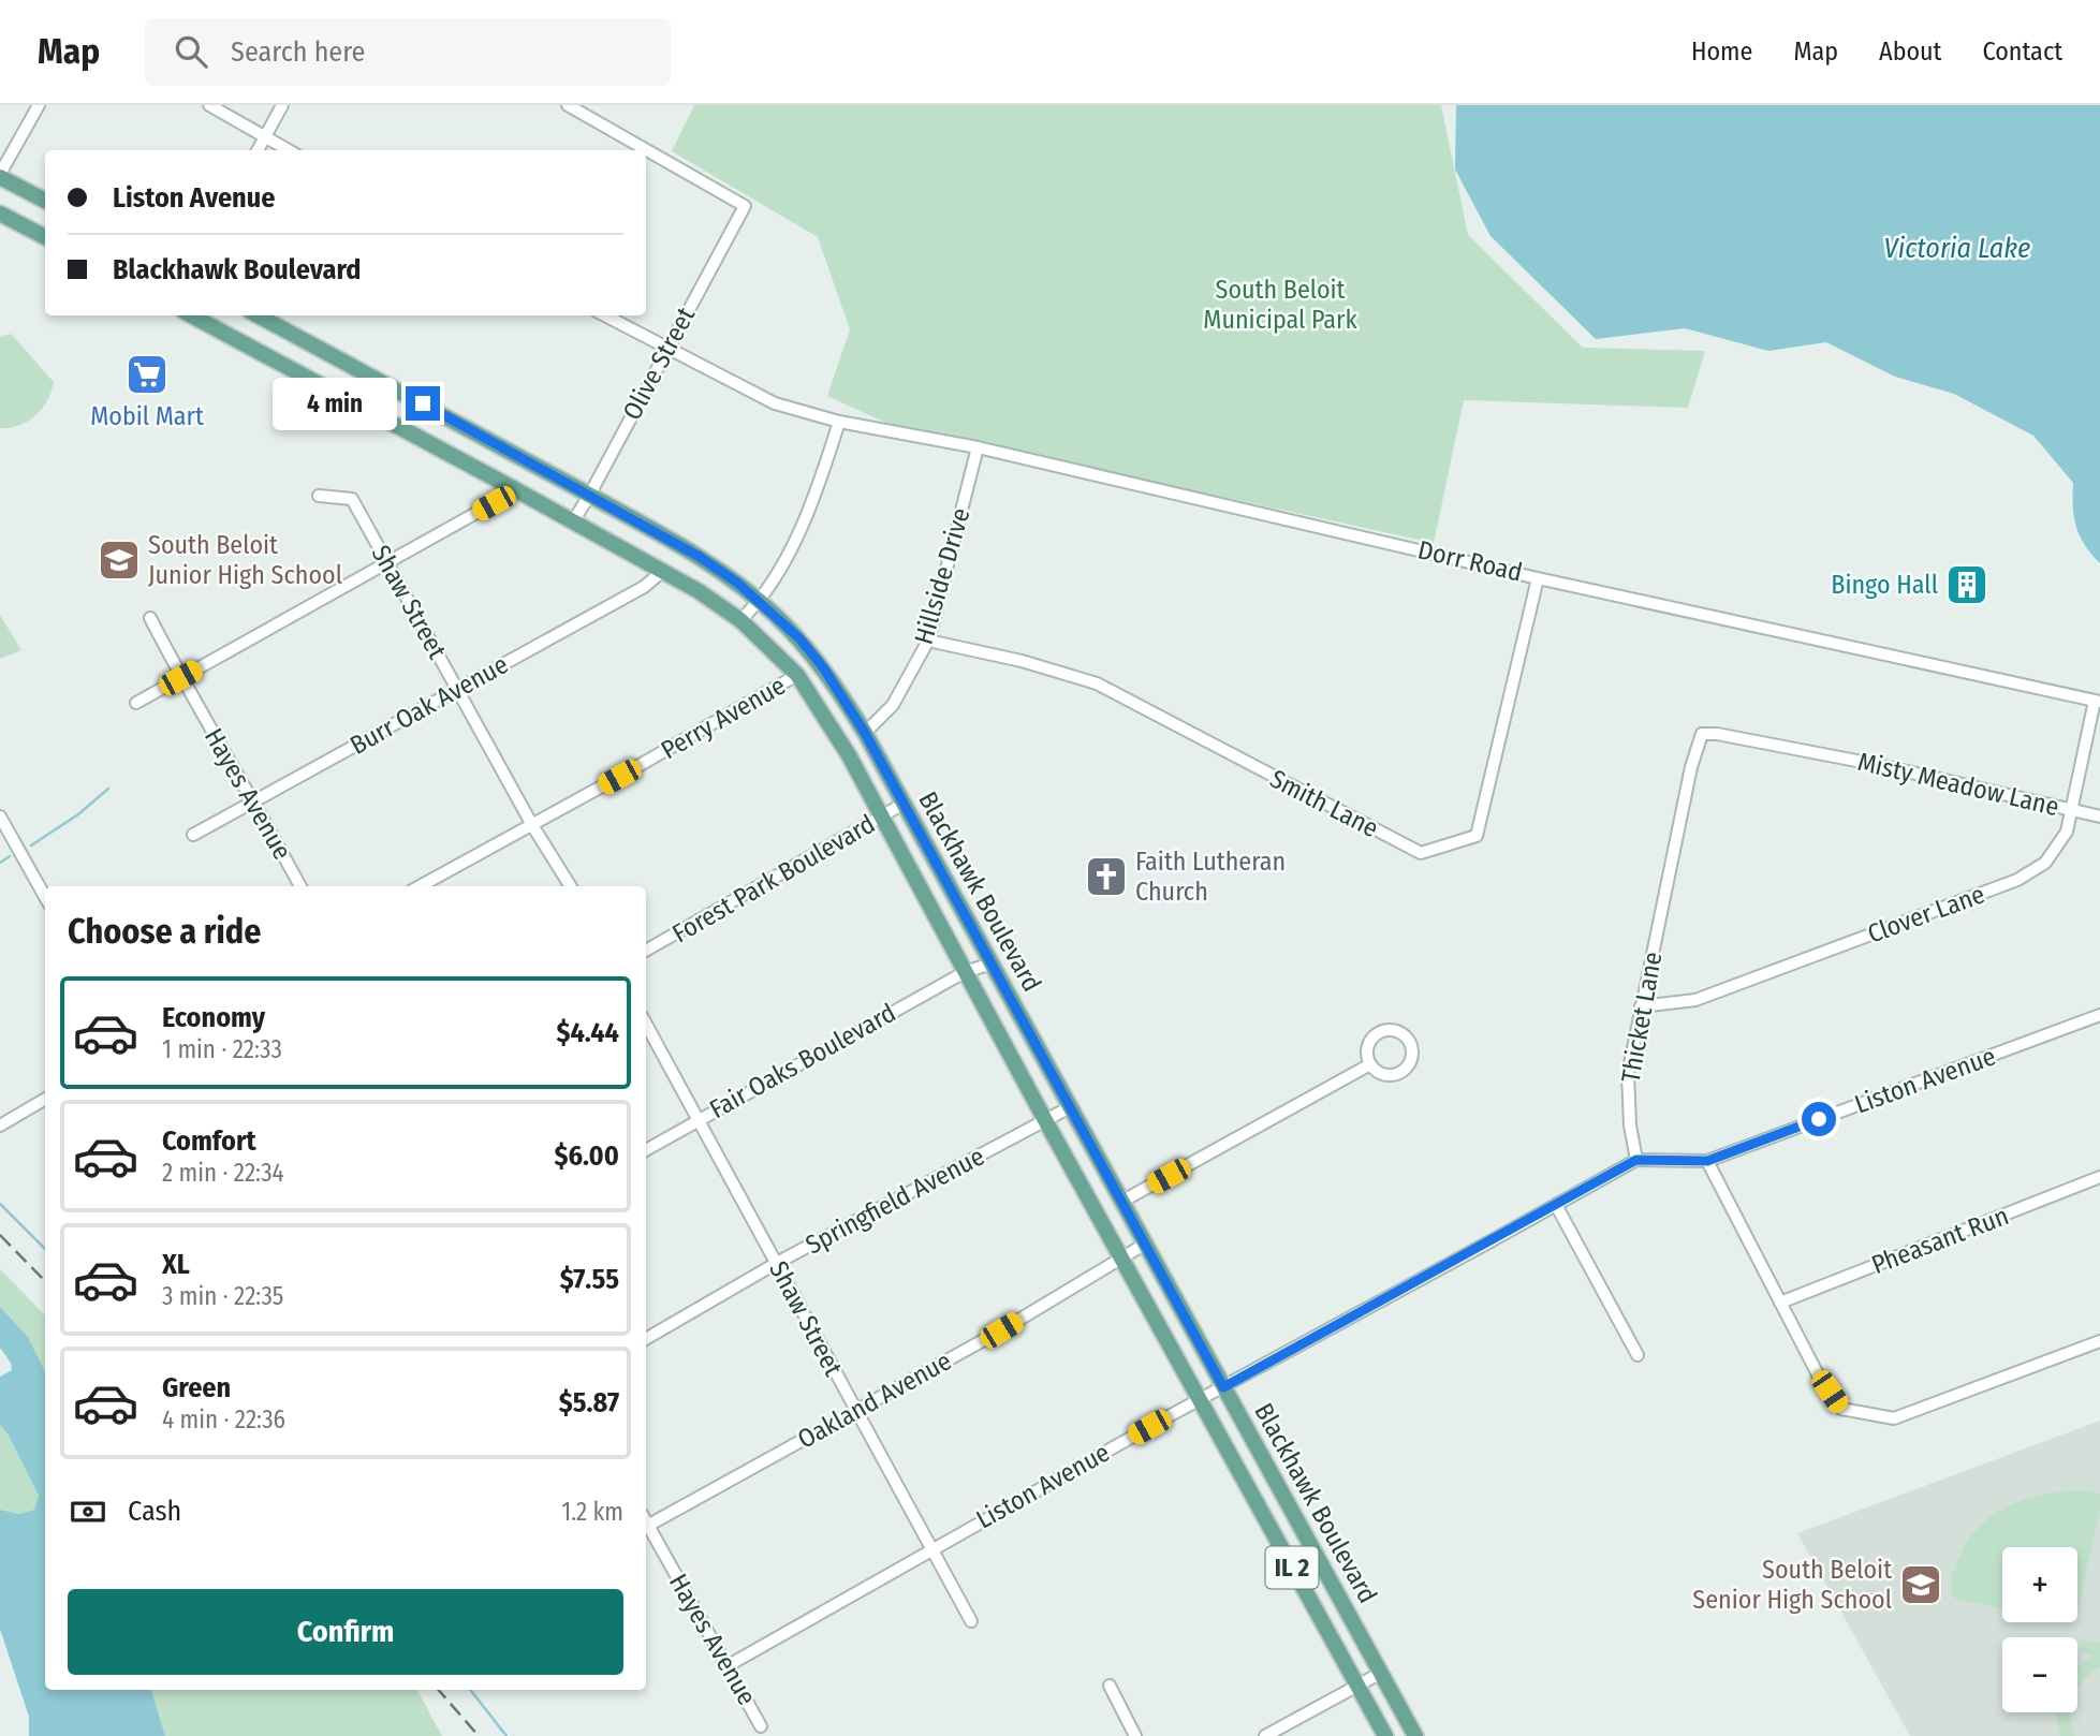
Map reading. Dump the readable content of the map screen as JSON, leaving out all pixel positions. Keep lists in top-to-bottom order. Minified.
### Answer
{"streets":{"main road":["Blackhawk Boulevard","IL 2"],"street":["Olive Street","Dorr Road","Hillside Drive","Shaw Street","Burr Oak Avenue","Perry Avenue","Misty Meadow Lane","Hayes Avenue","Smith Lane","Forest Park Boulevard","Clover Lane","Thicket Lane","Fair Oaks Boulevard","Liston Avenue","Springfield Avenue","Pheasant Run","Oakland Avenue"]},"crossings":[["Olive Street","Dorr Road"],["Olive Street","Blackhawk Boulevard"],["Dorr Road","Hillside Drive"],["Dorr Road","Smith Lane"],["Dorr Road","Clover Lane"],["Hillside Drive","Smith Lane"],["Hillside Drive","Blackhawk Boulevard"],["Shaw Street","Burr Oak Avenue"],["Shaw Street","Perry Avenue"],["Shaw Street","Fair Oaks Boulevard"],["Shaw Street","Liston Avenue"],["Shaw Street","Springfield Avenue"],["Shaw Street","Oakland Avenue"],["Burr Oak Avenue","Hayes Avenue"],["Burr Oak Avenue","Blackhawk Boulevard"],["Perry Avenue","Blackhawk Boulevard"],["Misty Meadow Lane","Clover Lane"],["Misty Meadow Lane","Thicket Lane"],["Hayes Avenue","Liston Avenue"],["Hayes Avenue","Oakland Avenue"],["Forest Park Boulevard","Blackhawk Boulevard"],["Blackhawk Boulevard","Fair Oaks Boulevard"],["Blackhawk Boulevard","Liston Avenue"],["Blackhawk Boulevard","Springfield Avenue"],["Blackhawk Boulevard","Oakland Avenue"],["Clover Lane","Thicket Lane"],["Thicket Lane","Liston Avenue"]],"water":["Victoria Lake"],"parks":["South Beloit Municipal Park"],"places":{"supermarket":["Mobil Mart"],"school or university":["South Beloit Junior High School","South Beloit Senior High School"],"building":["Bingo Hall"],"church":["Faith Lutheran Church"]},"page":{"header":"Map","search":"Search here","nav":["Home","Map","About","Contact"],"banner":["Liston Avenue","Blackhawk Boulevard"],"bubble":"4 min","heading":"Choose a ride","list":[{"name":"Economy","note":"1 min · 22:33","value":"$4.44"},{"name":"Comfort","note":"2 min · 22:34","value":"$6.00"},{"name":"XL","note":"3 min · 22:35","value":"$7.55"},{"name":"Green","note":"4 min · 22:36","value":"$5.87"}],"pay":["Cash","1.2 km"],"map_buttons":["+","−"],"buttons":"Confirm"}}
